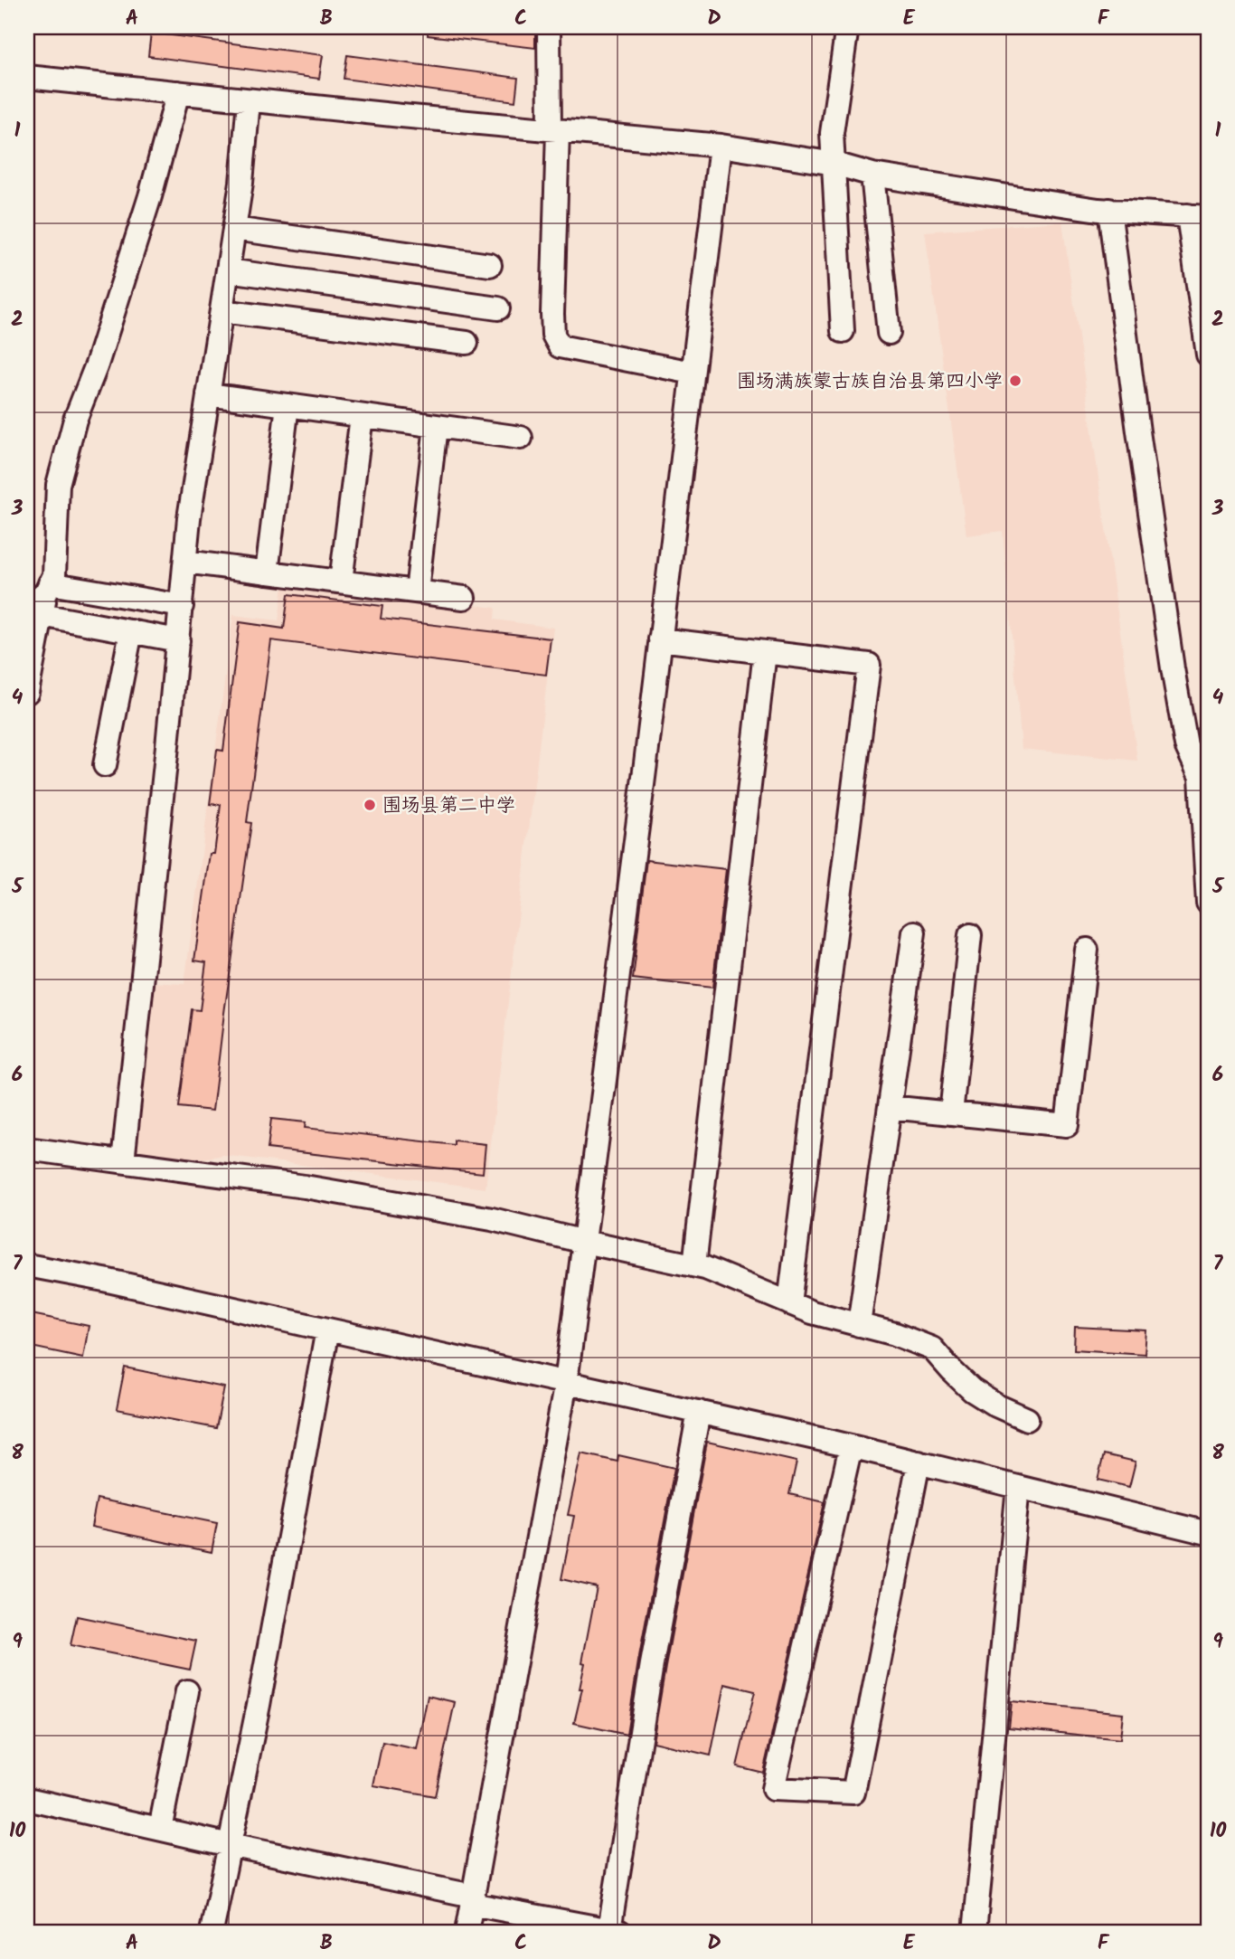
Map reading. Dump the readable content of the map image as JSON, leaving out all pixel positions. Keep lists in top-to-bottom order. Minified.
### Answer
{"places":["围场满族蒙古族自治县第四小学","围场县第二中学"],"grid":{"columns":["A","B","C","D","E","F"],"rows":["1","2","3","4","5","6","7","8","9","10"]}}
